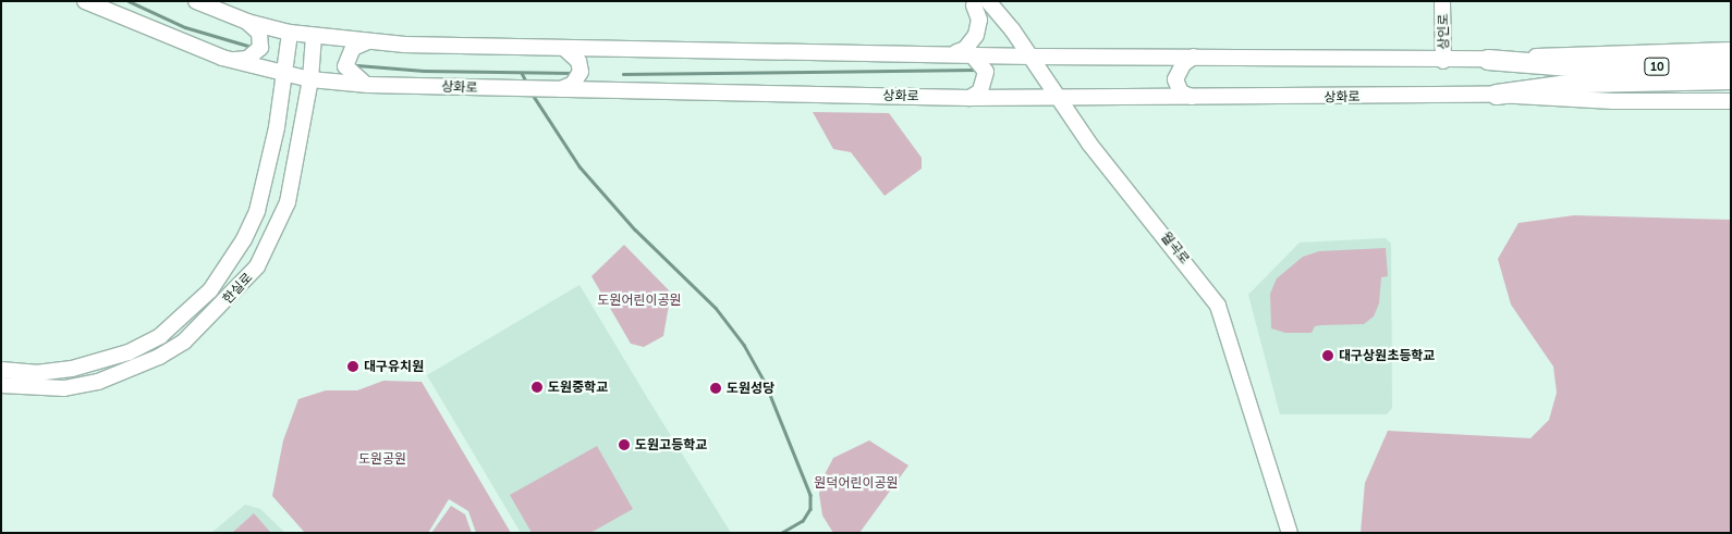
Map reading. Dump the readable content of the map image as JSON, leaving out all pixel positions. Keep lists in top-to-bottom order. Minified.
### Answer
{"streets":{"highway":["10"],"main road":["상인로","상화로","월곡로","한실로"]},"crossings":[["상인로","10"],["10","월곡로"],["10","한실로"],["상화로","월곡로"],["상화로","한실로"]],"parks":["도원어린이공원","도원공원","원덕어린이공원"],"places":["대구상원초등학교","대구유치원","도원중학교","도원성당","도원고등학교"]}
